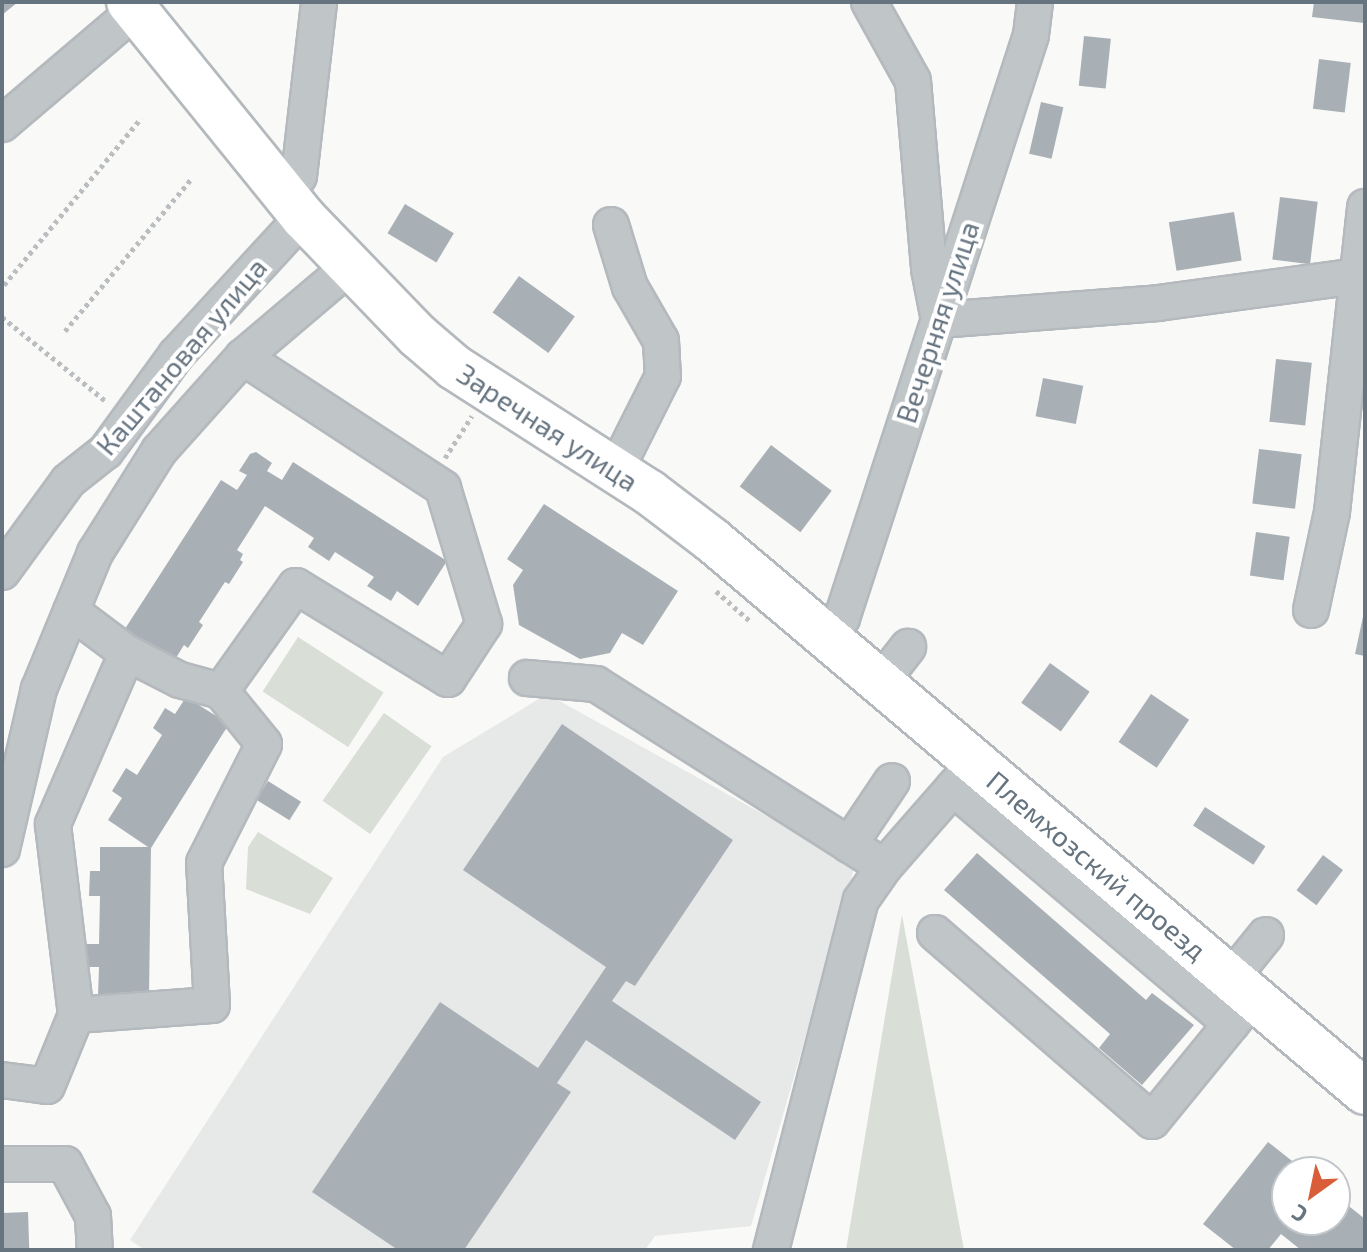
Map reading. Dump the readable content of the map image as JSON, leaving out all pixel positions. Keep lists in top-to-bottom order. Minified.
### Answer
{"streets":{"main road":["Заречная улица","Племхозский проезд"],"street":["Вечерняя улица","Каштановая улица"]},"crossings":[["Вечерняя улица","Заречная улица"],["Вечерняя улица","Племхозский проезд"],["Каштановая улица","Заречная улица"],["Заречная улица","Племхозский проезд"]],"north":"bottom left"}
